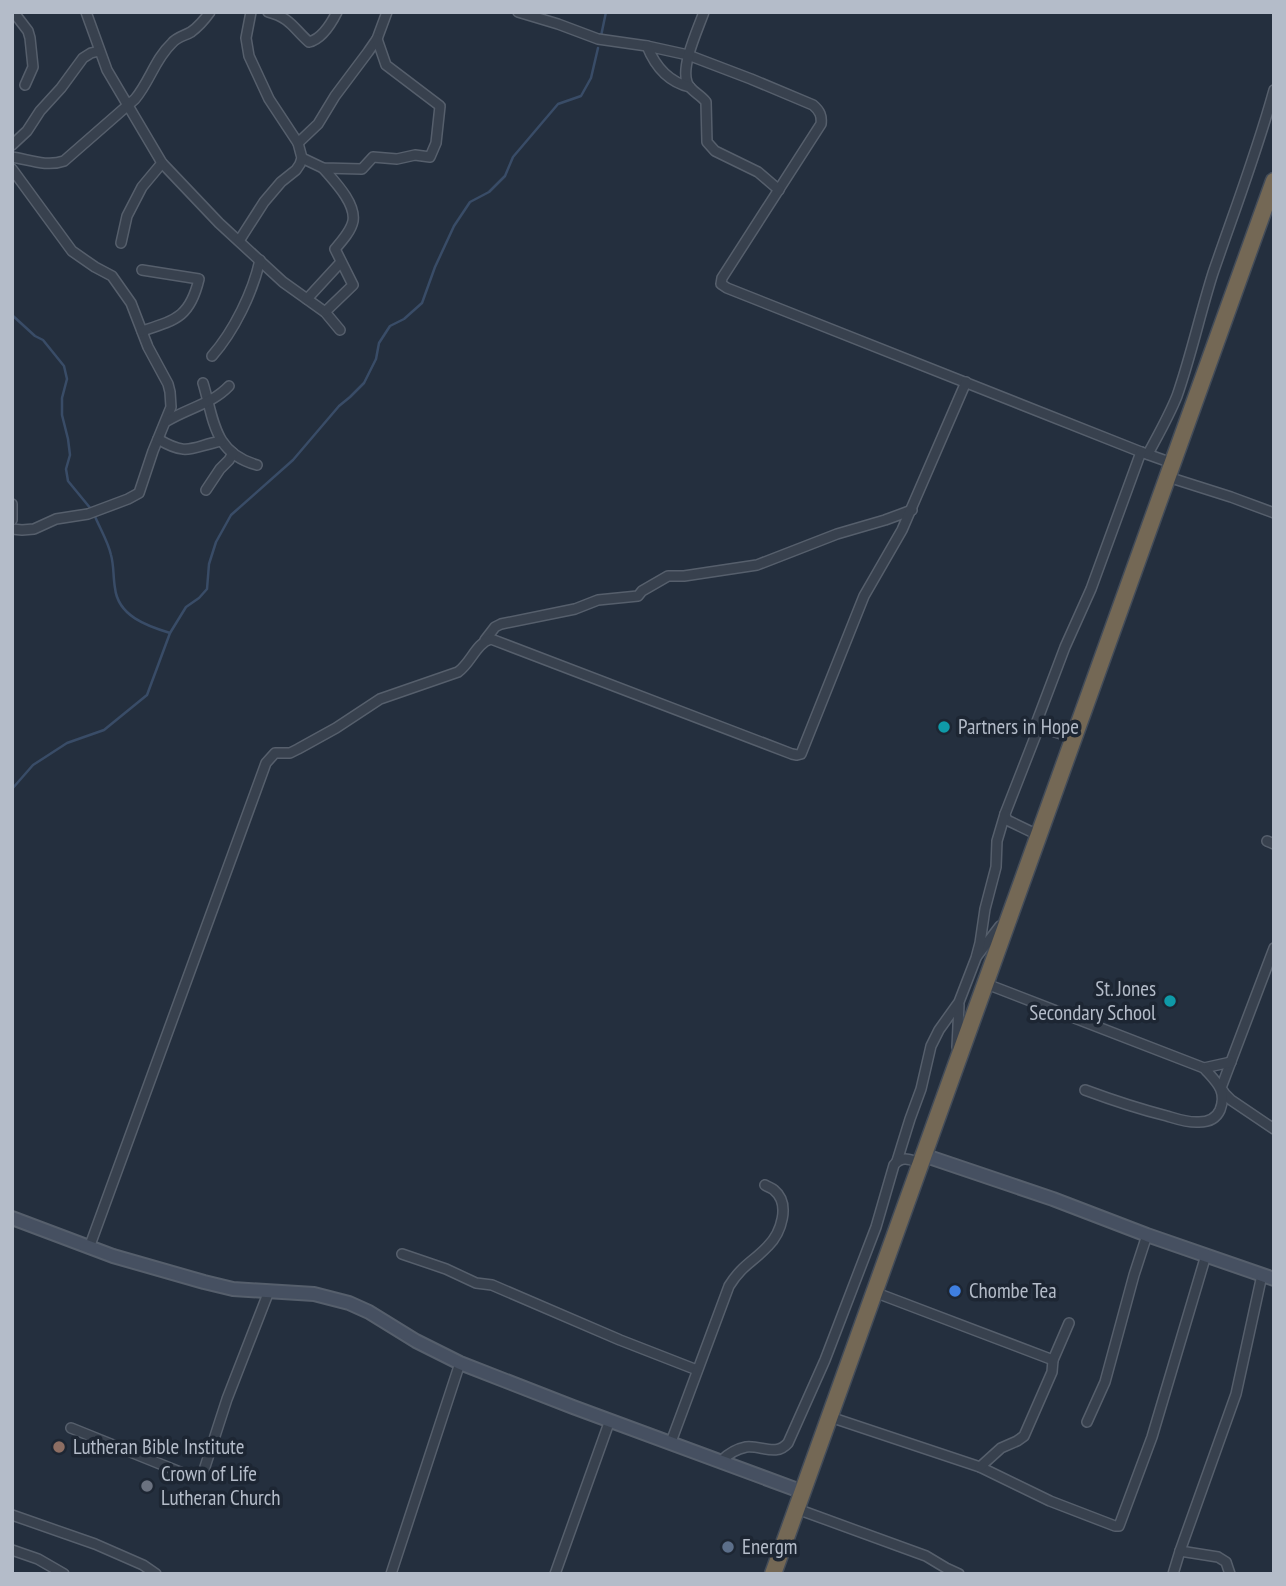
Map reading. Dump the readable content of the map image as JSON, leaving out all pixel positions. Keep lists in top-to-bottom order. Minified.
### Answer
{"places":["Partners in Hope","St. Jones Secondary School","Chombe Tea","Lutheran Bible Institute","Crown of Life Lutheran Church","Energm"]}
